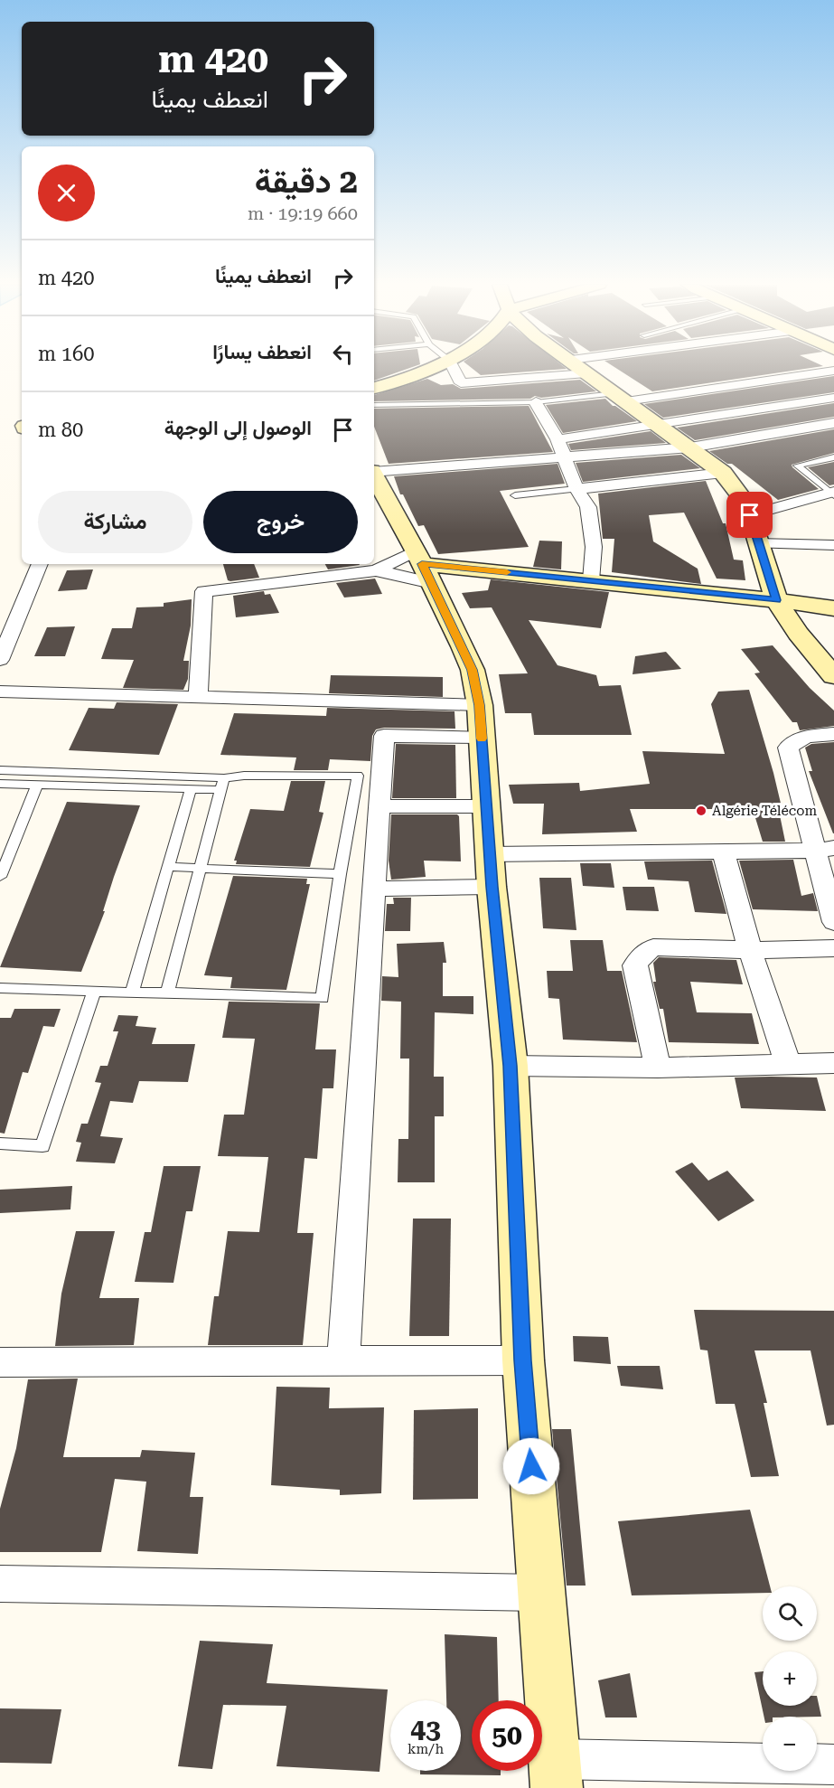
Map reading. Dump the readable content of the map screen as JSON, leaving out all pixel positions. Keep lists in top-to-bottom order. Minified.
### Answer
{"places":["Algérie Télécom"],"page":{"turn":["420 m","انعطف يمينًا"],"heading":["2 دقيقة","660 m · 19:19"],"list":[{"name":"انعطف يمينًا","value":"420 m"},{"name":"انعطف يسارًا","value":"160 m"},{"name":"الوصول إلى الوجهة","value":"80 m"}],"buttons":["خروج","مشاركة"],"map_buttons":["+","−"],"speed":"43 km/h","limit":"50"}}
